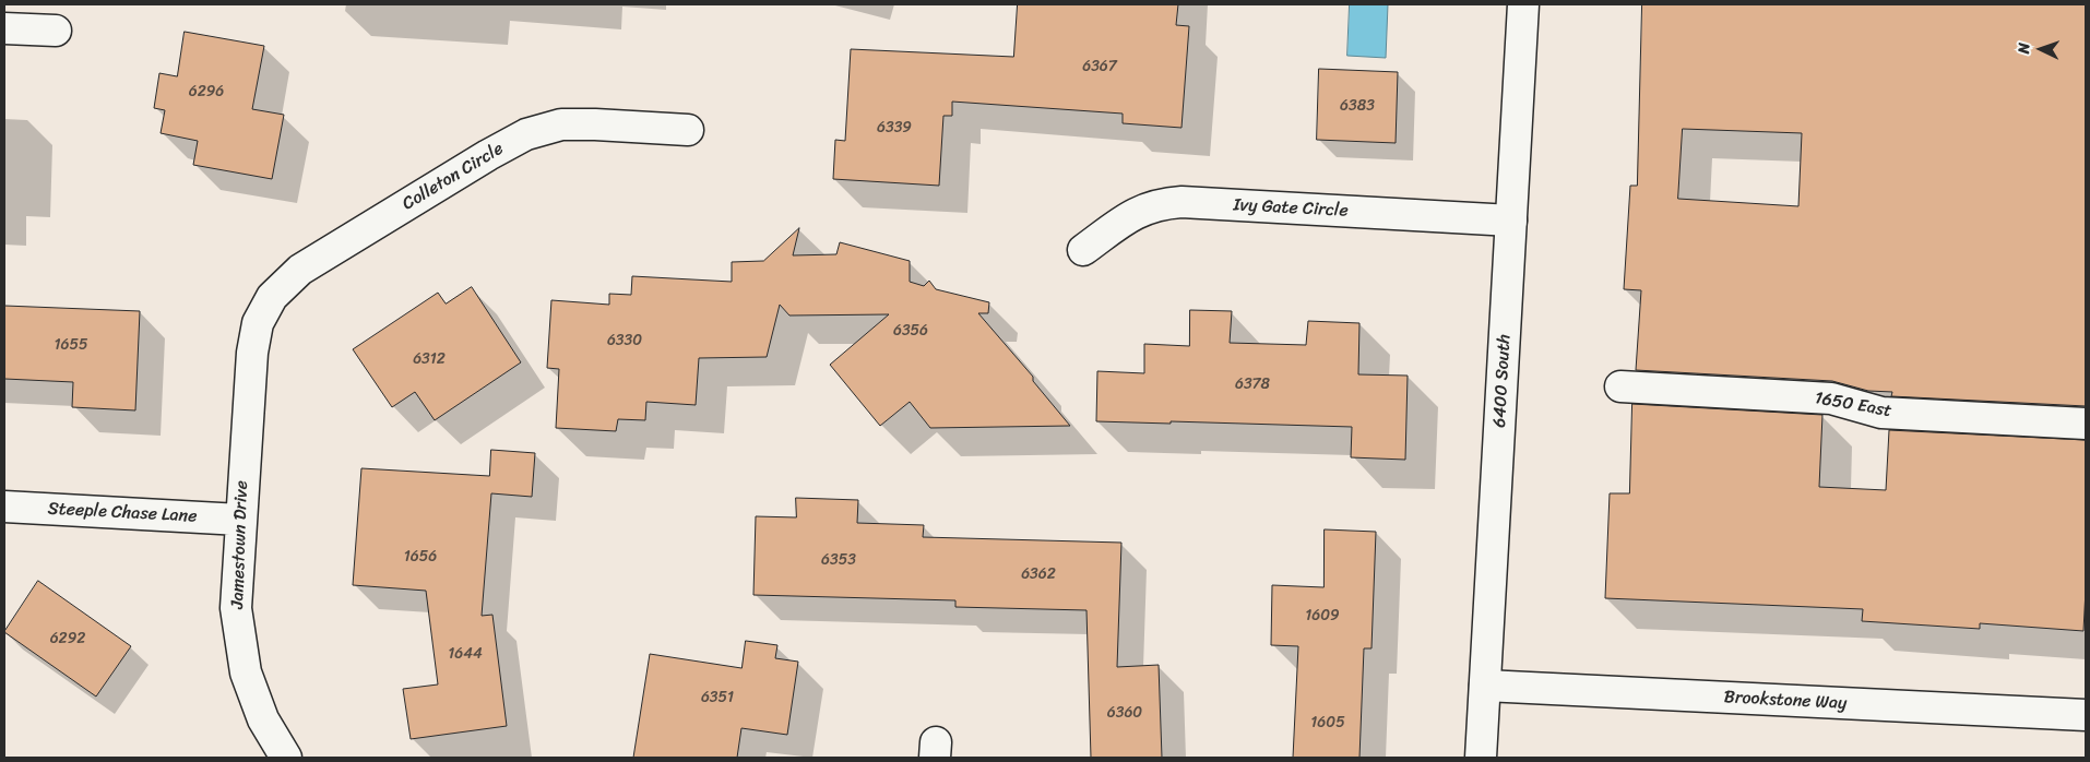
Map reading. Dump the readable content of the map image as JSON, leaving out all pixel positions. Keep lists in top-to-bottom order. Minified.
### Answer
{"streets":{"street":["Colleton Circle","Ivy Gate Circle","6400 South","1650 East","Steeple Chase Lane","Jamestown Drive","Brookstone Way"]},"crossings":[["Colleton Circle","Jamestown Drive"],["Ivy Gate Circle","6400 South"],["6400 South","Brookstone Way"],["Steeple Chase Lane","Jamestown Drive"]],"house_numbers":["6367","6296","6383","6339","6356","6330","1655","6312","6378","1656","6353","6362","1609","6292","1644","6351","6360","1605"],"north":"left"}
